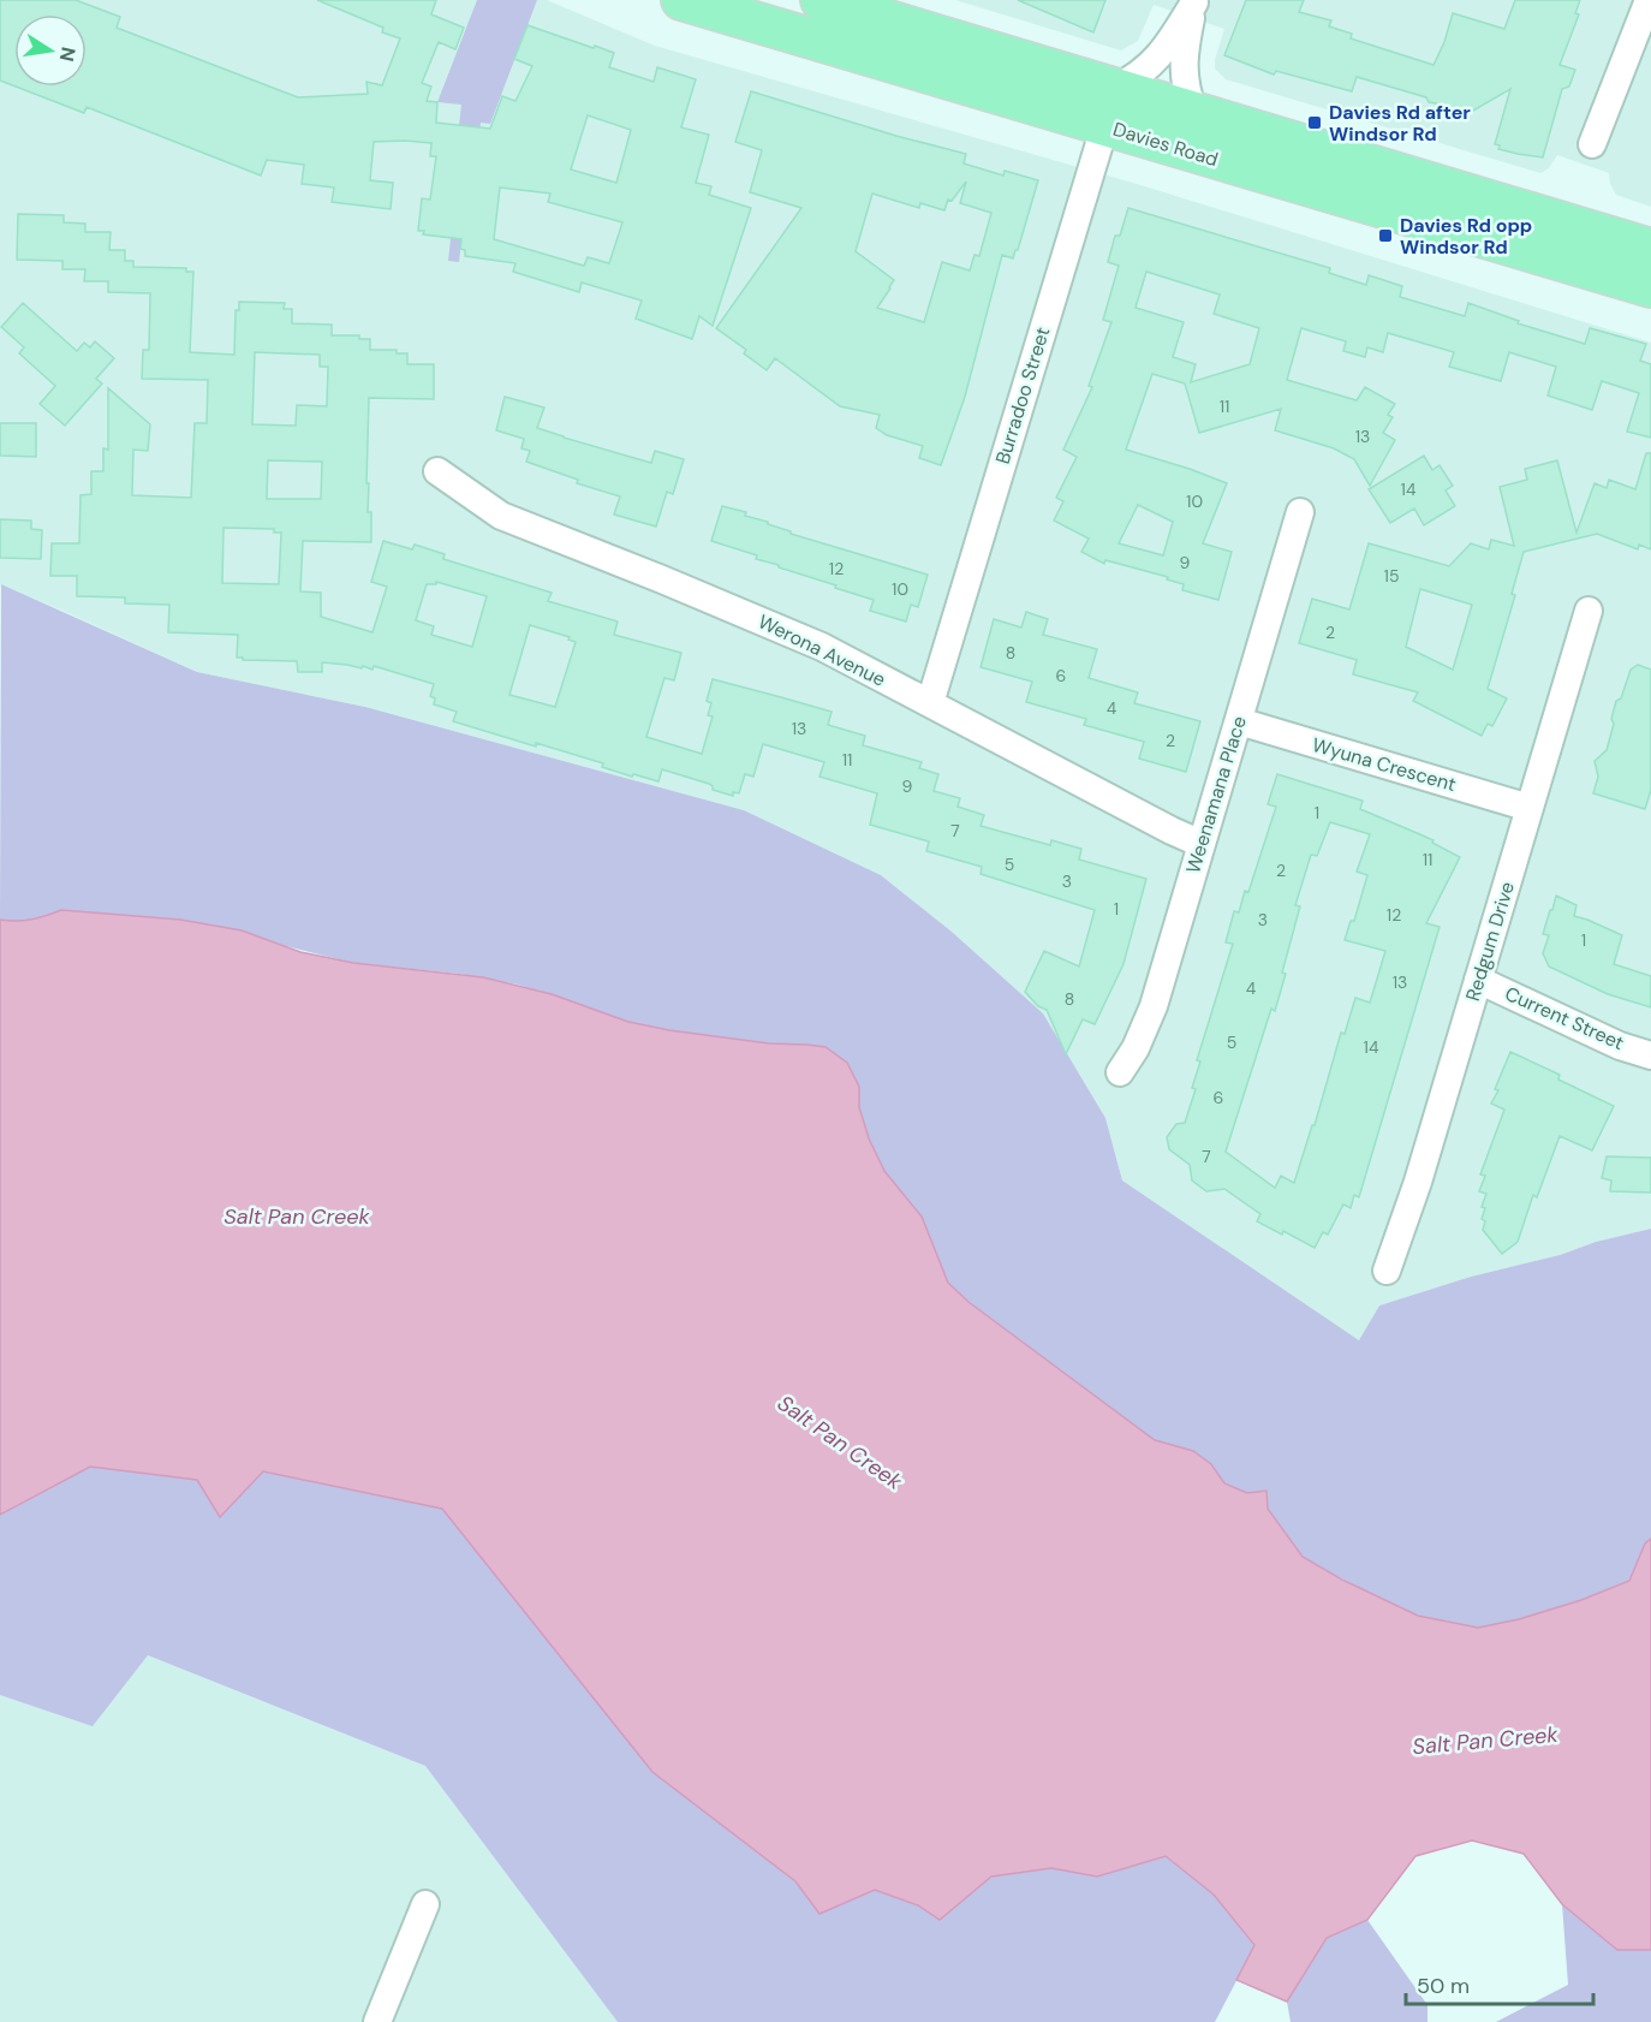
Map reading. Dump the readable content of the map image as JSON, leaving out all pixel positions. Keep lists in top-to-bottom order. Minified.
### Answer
{"streets":{"highway":["Davies Road"],"street":["Burradoo Street","Werona Avenue","Wyuna Crescent","Weenamana Place","Redgum Drive","Current Street"]},"crossings":[["Davies Road","Burradoo Street"],["Burradoo Street","Werona Avenue"],["Werona Avenue","Weenamana Place"],["Wyuna Crescent","Weenamana Place"],["Wyuna Crescent","Redgum Drive"],["Redgum Drive","Current Street"]],"water":["Salt Pan Creek"],"places":{"transit":["Davies Rd after Windsor Rd","Davies Rd opp Windsor Rd"]},"house_numbers":["11","13","14","10","9","12","15","10","2","8","6","4","13","2","11","9","1","7","11","5","2","3","1","12","3","1","13","4","8","5","14","6","7"],"scale_bar":"50 m","north":"right"}
